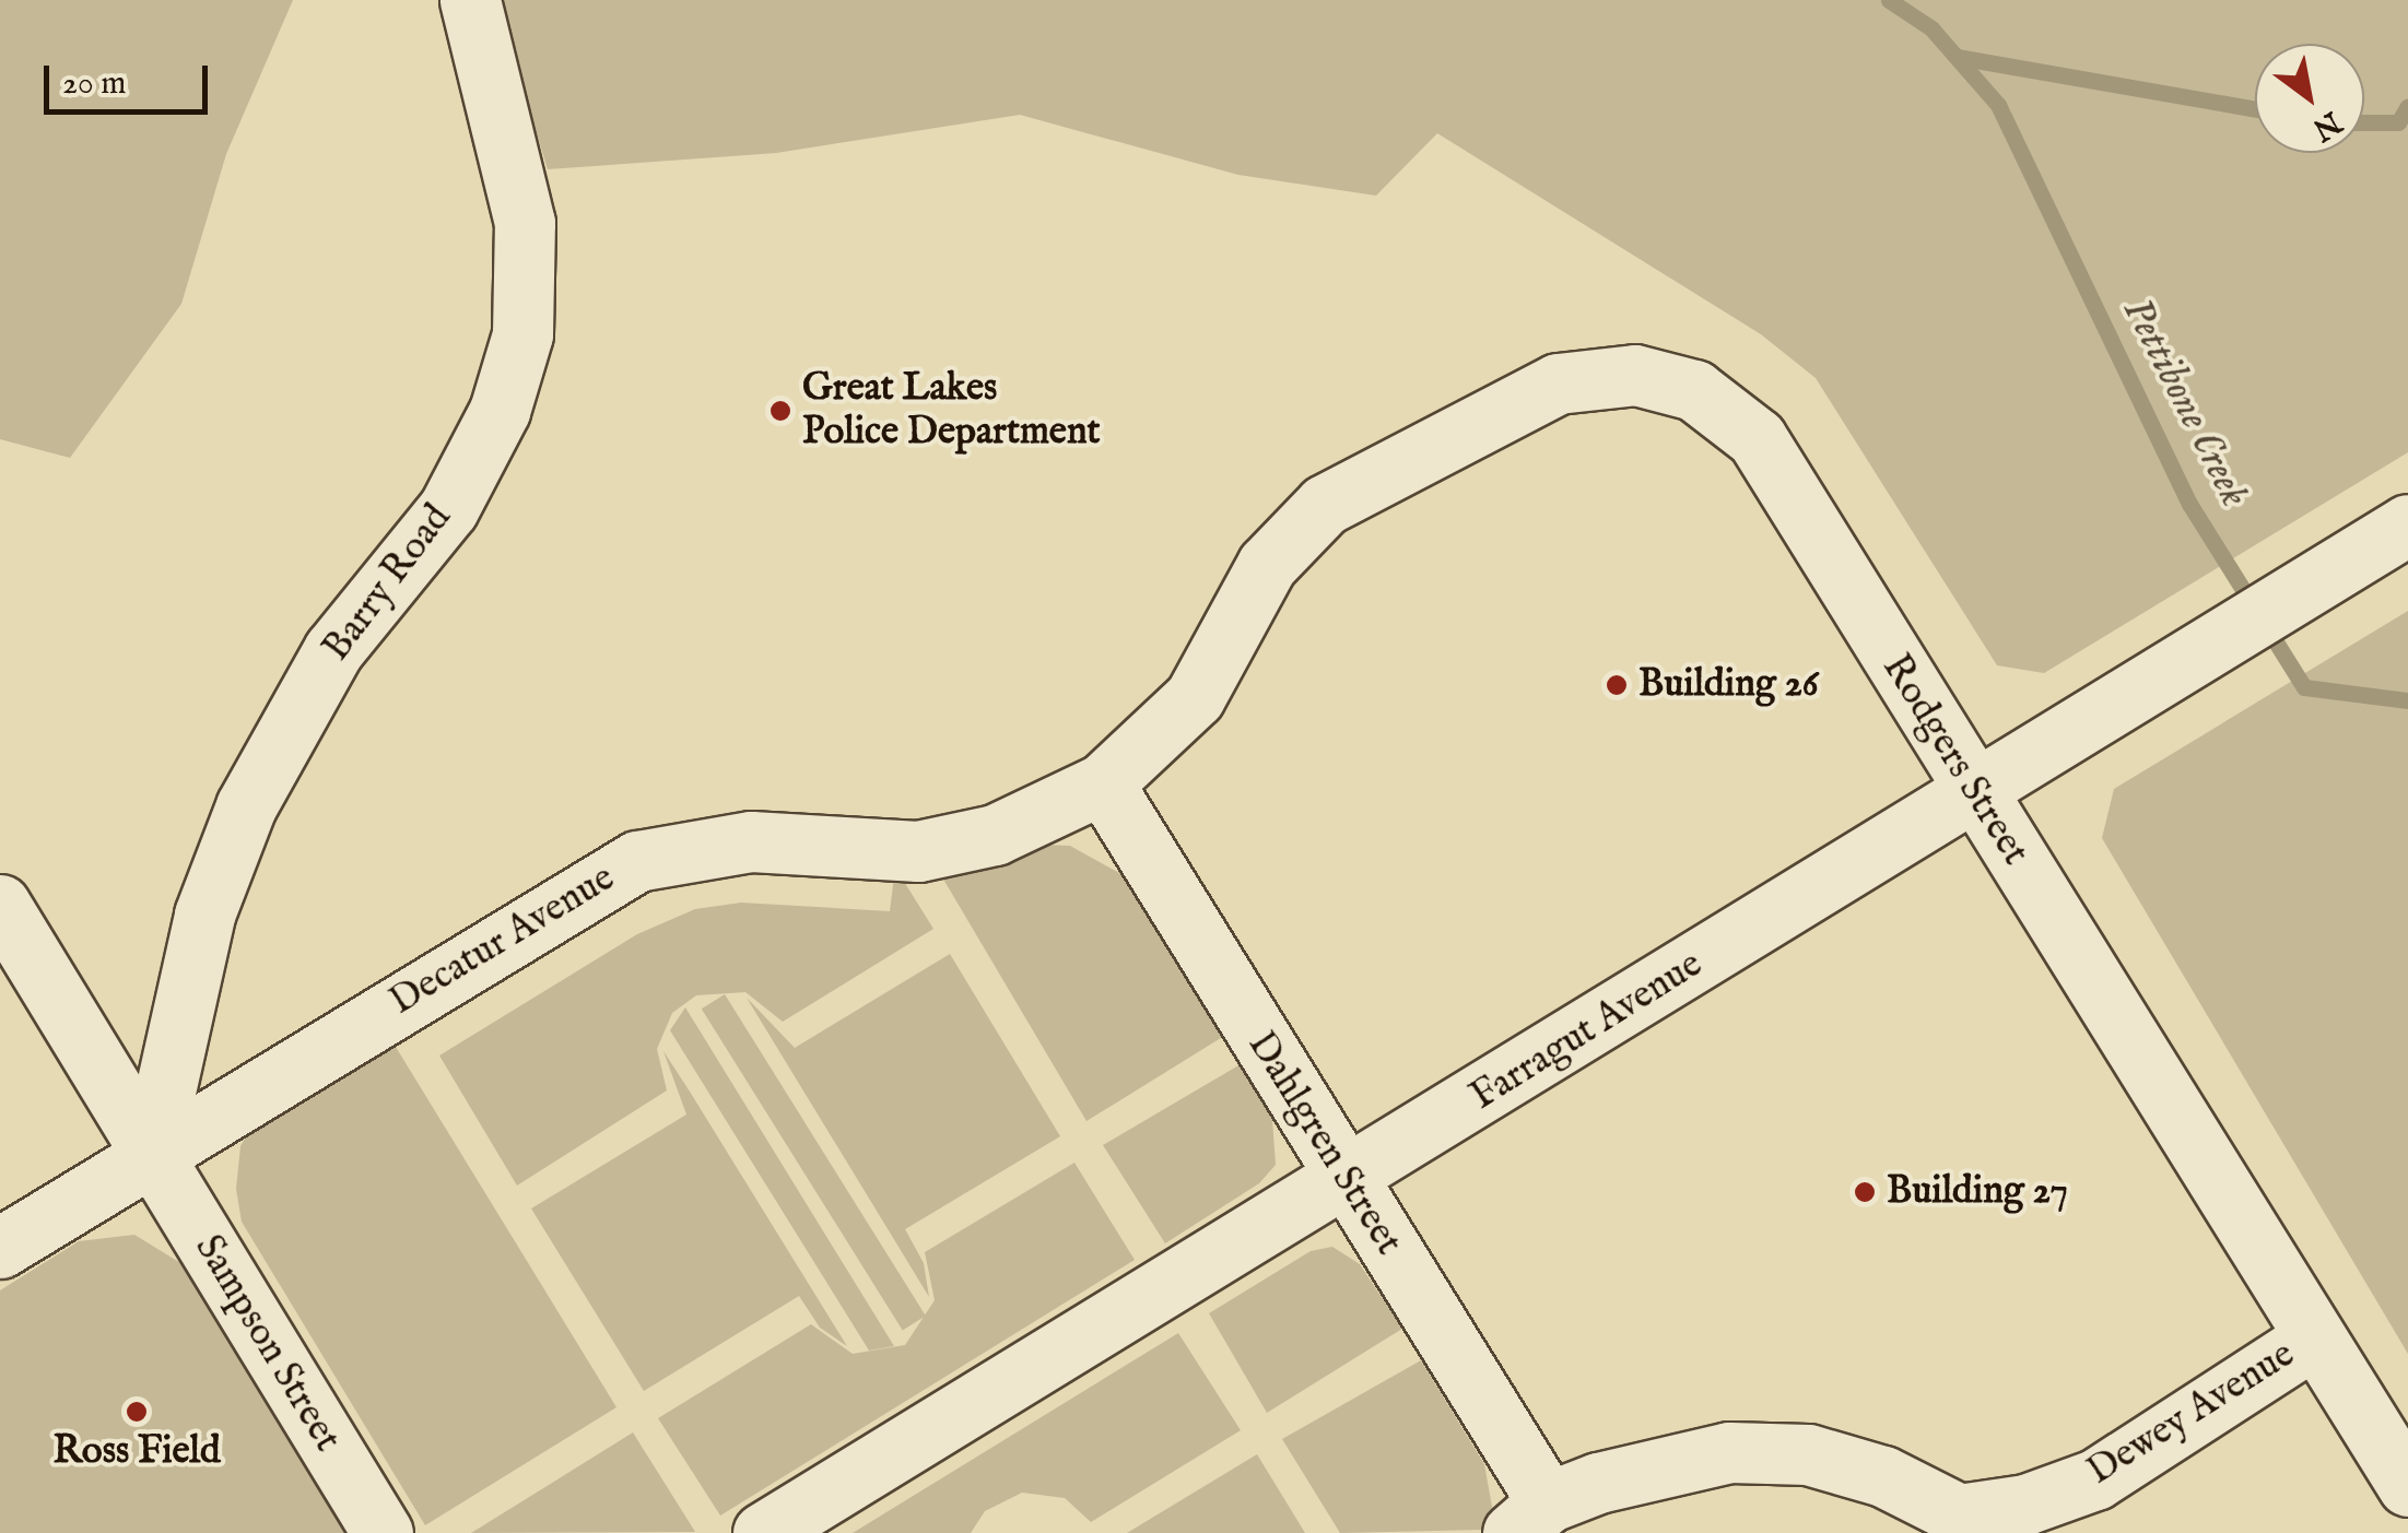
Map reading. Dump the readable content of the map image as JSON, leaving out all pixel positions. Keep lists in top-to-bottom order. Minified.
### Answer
{"streets":{"street":["Barry Road","Rodgers Street","Decatur Avenue","Farragut Avenue","Dahlgren Street","Sampson Street","Dewey Avenue"]},"crossings":[["Barry Road","Decatur Avenue"],["Barry Road","Sampson Street"],["Rodgers Street","Decatur Avenue"],["Rodgers Street","Farragut Avenue"],["Rodgers Street","Dewey Avenue"],["Decatur Avenue","Dahlgren Street"],["Decatur Avenue","Sampson Street"],["Farragut Avenue","Dahlgren Street"],["Dahlgren Street","Dewey Avenue"]],"water":["Pettibone Creek"],"places":["Great Lakes Police Department","Building 26","Building 27","Ross Field"],"scale_bar":"20 m","north":"bottom right"}
